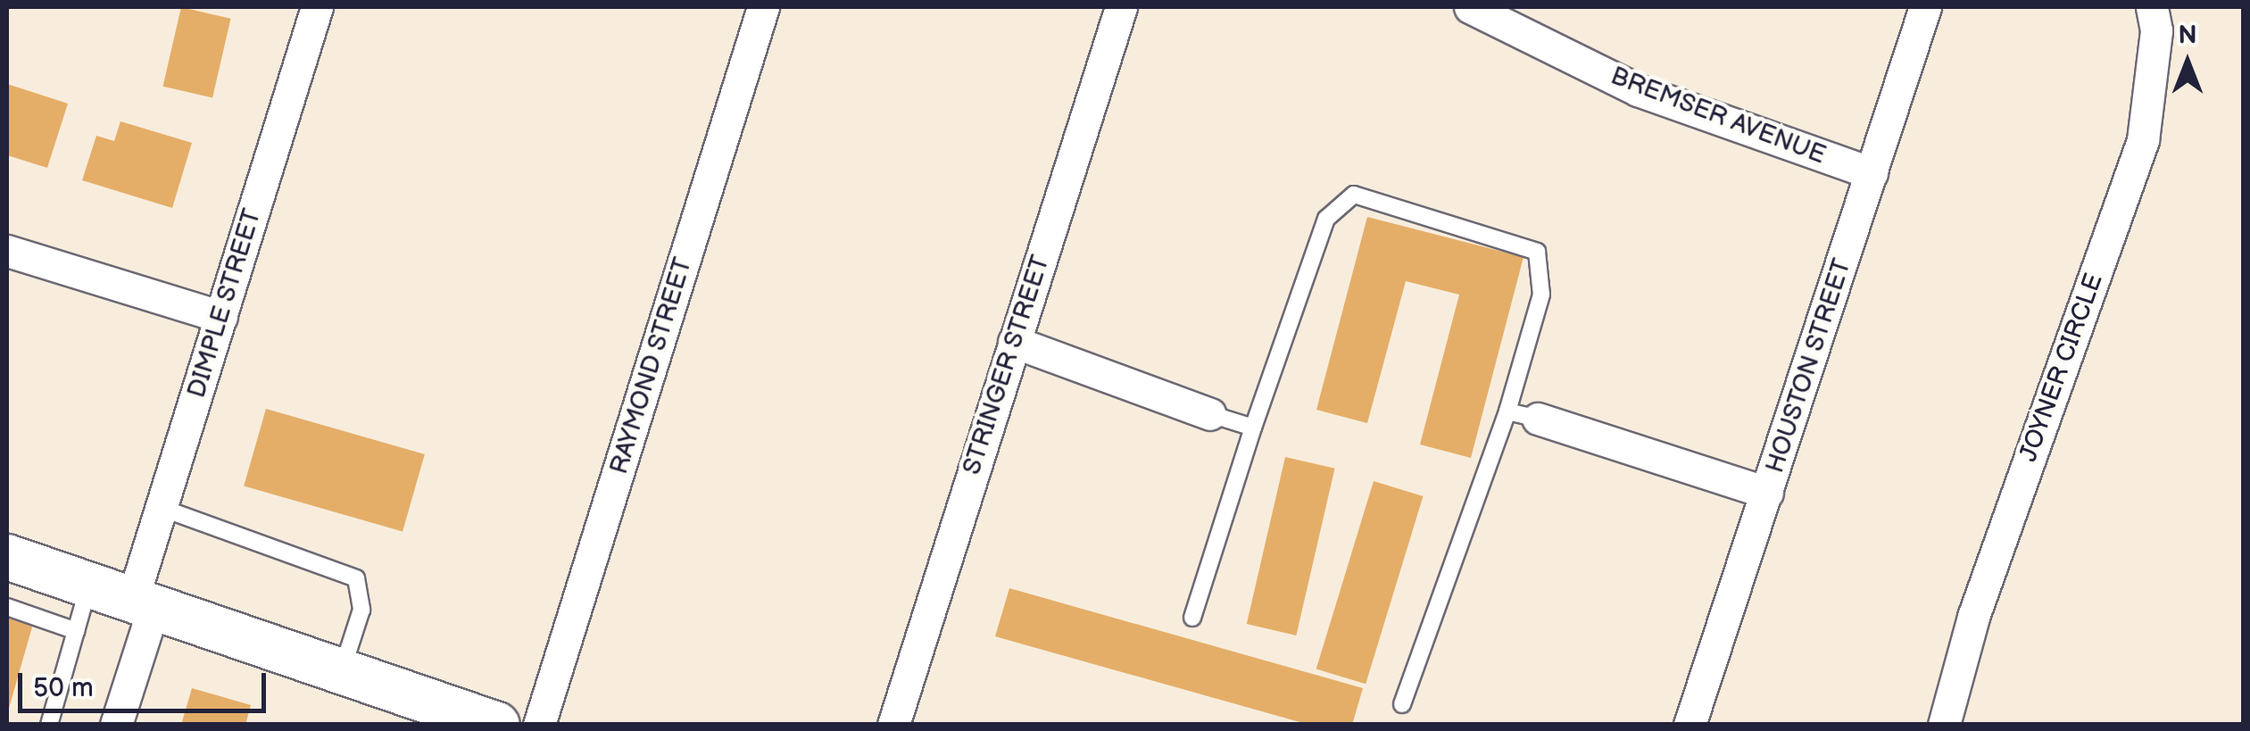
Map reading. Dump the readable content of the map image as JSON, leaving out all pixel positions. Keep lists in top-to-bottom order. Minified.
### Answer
{"streets":{"street":["BREMSER AVENUE","DIMPLE STREET","STRINGER STREET","RAYMOND STREET","HOUSTON STREET","JOYNER CIRCLE"]},"crossings":[["BREMSER AVENUE","HOUSTON STREET"]],"scale_bar":"50 m","north":"top"}
